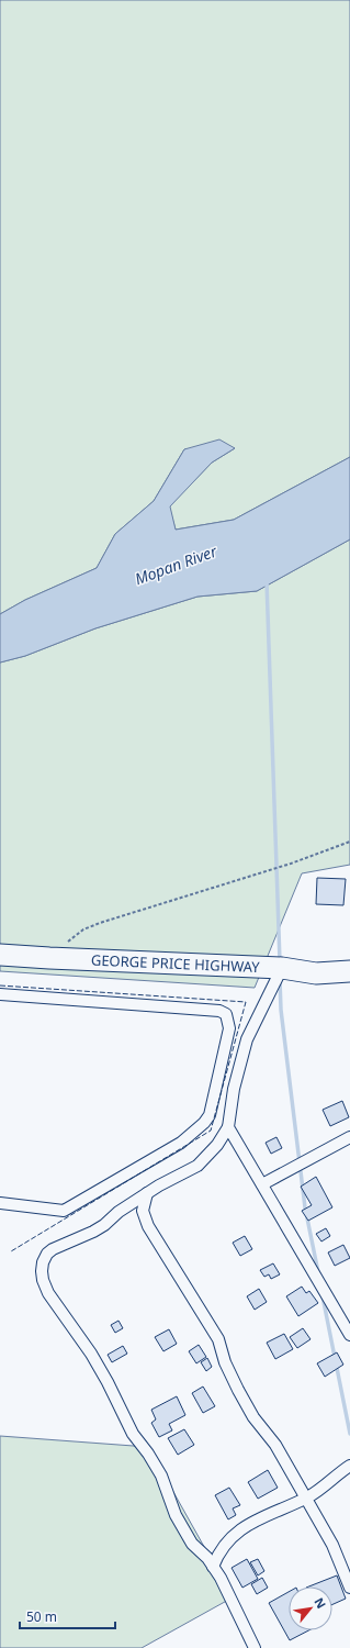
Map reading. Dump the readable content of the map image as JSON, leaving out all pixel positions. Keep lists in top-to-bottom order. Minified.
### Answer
{"streets":{"highway":["GEORGE PRICE HIGHWAY"]},"water":["Mopan River"],"scale_bar":"50 m","north":"top right"}
